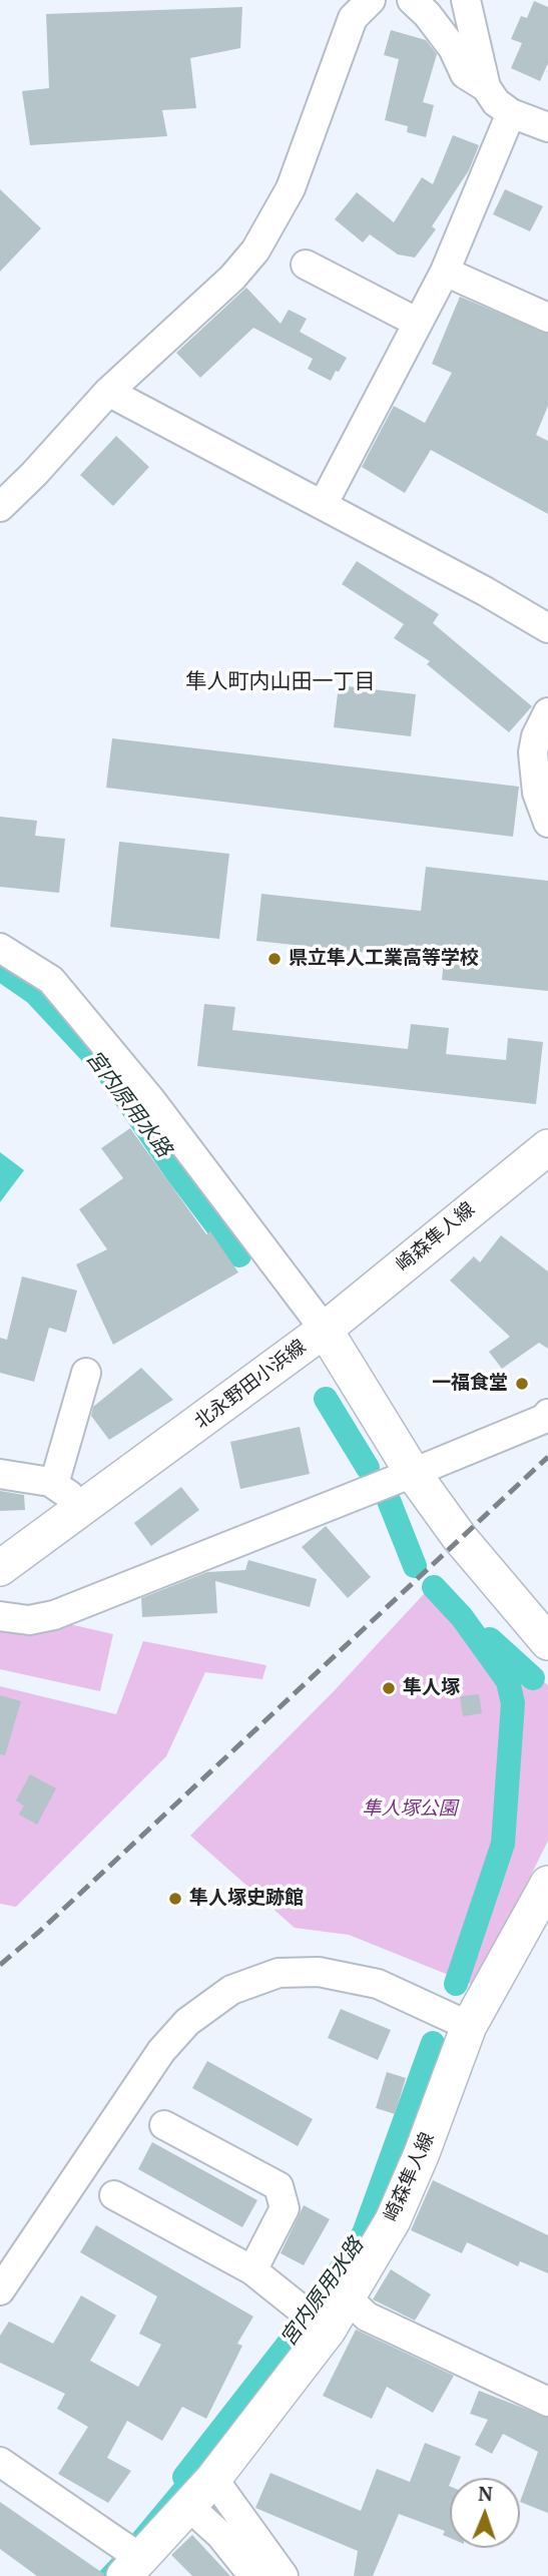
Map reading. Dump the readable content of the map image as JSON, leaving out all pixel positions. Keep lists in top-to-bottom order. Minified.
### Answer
{"streets":{"main road":["崎森隼人線","北永野田小浜線"]},"crossings":[["崎森隼人線","北永野田小浜線"]],"districts":["隼人町内山田一丁目"],"water":["宮内原用水路"],"parks":["隼人塚公園"],"places":["県立隼人工業高等学校","一福食堂","隼人塚","隼人塚史跡館"],"north":"top"}
